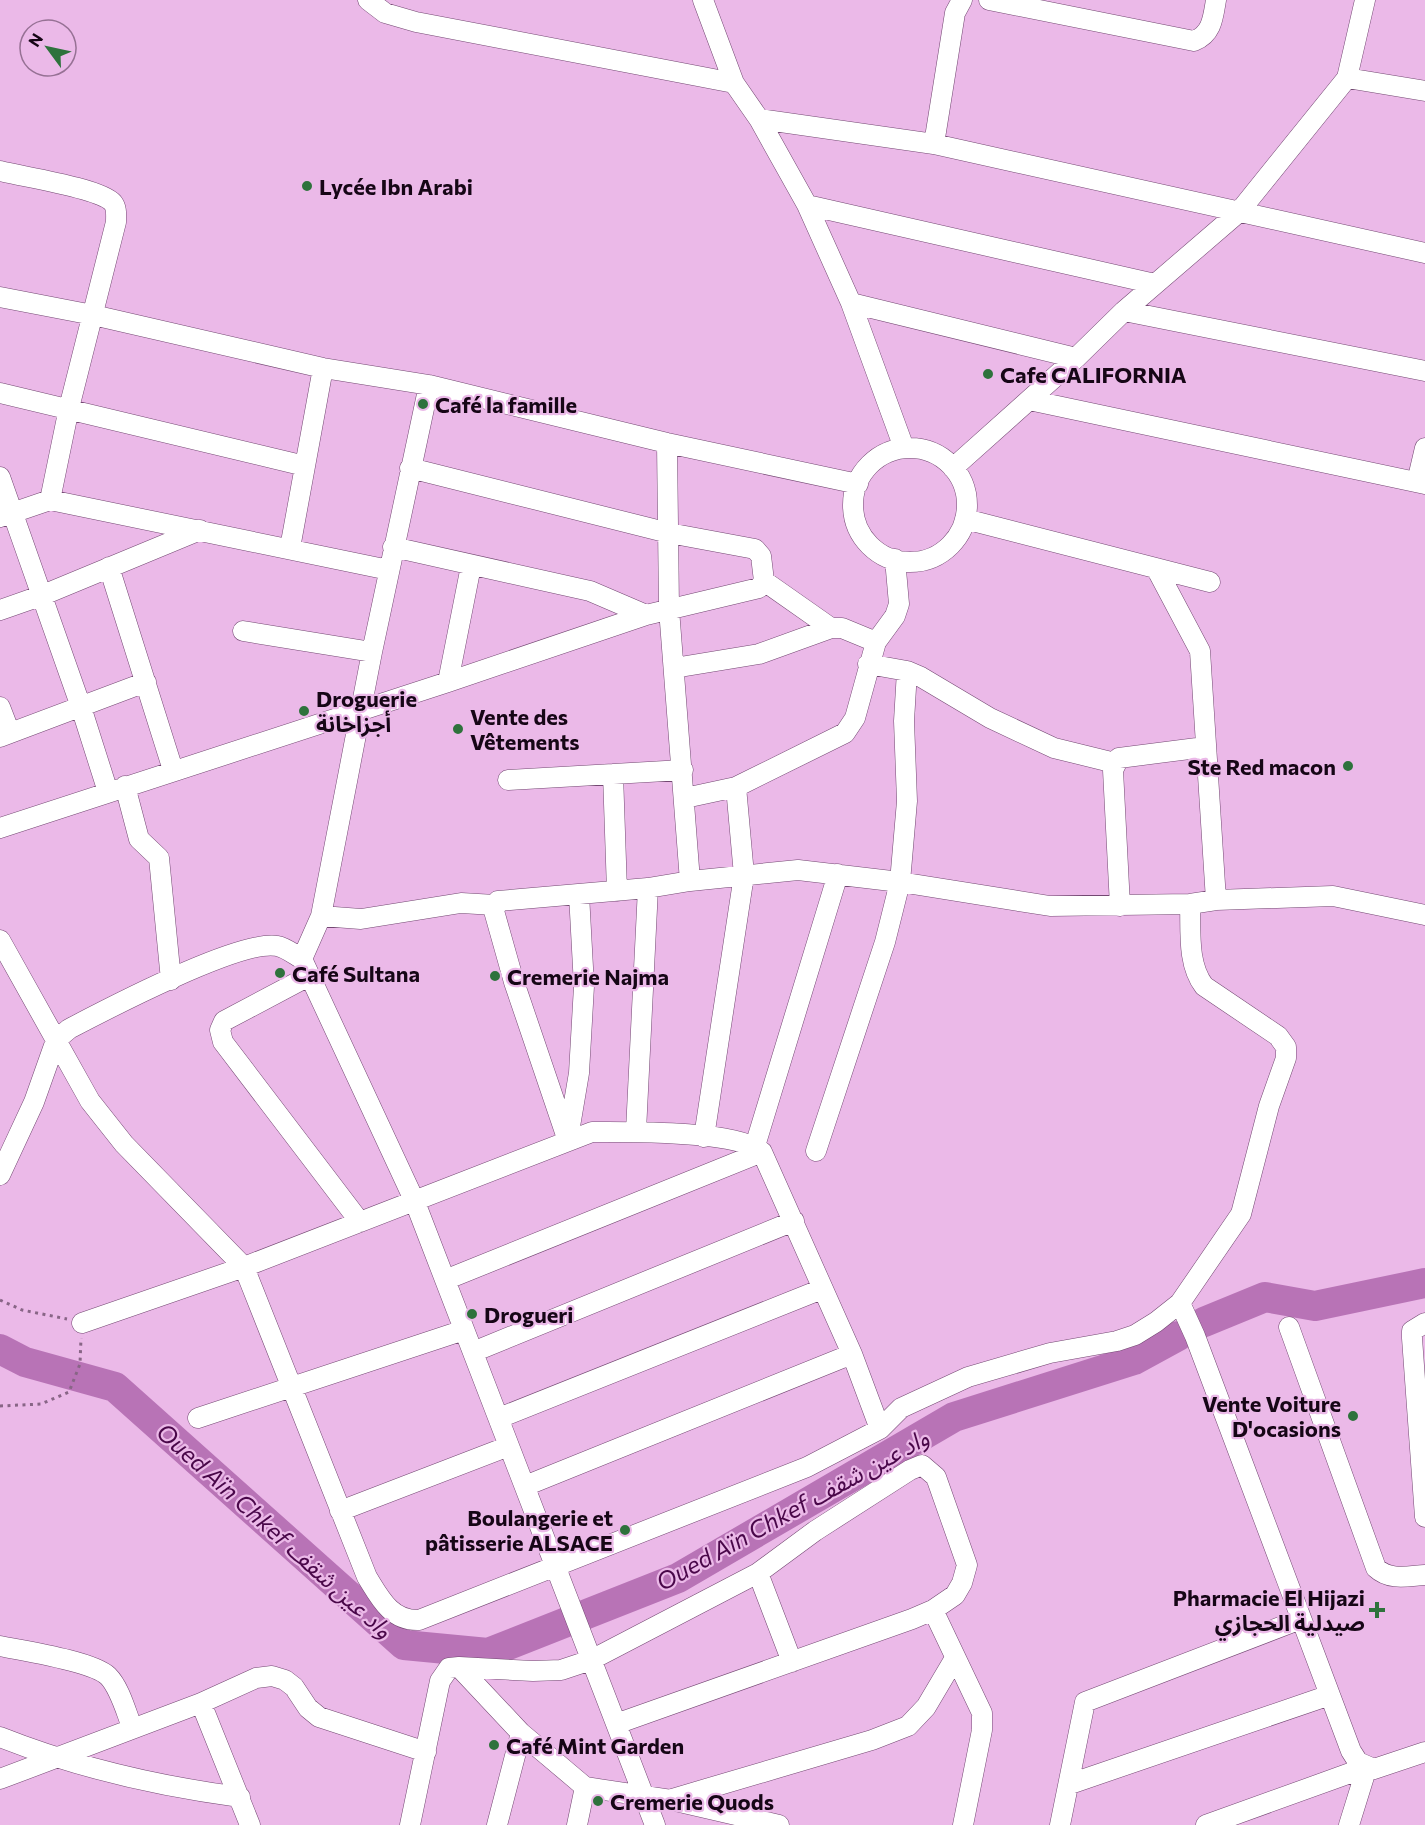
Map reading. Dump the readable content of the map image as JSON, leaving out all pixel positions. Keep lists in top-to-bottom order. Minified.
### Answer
{"water":["Oued Aïn Chkef واد عين شقف"],"places":{"other":["Lycée Ibn Arabi","Cafe CALIFORNIA","Café la famille","Droguerie أجزاخانة","Vente des Vêtements","Ste Red macon","Café Sultana","Cremerie Najma","Drogueri","Vente Voiture D'ocasions","Boulangerie et pâtisserie ALSACE","Café Mint Garden","Cremerie Quods"],"health":["Pharmacie El Hijazi صيدلية الحجازي"]},"north":"top left"}
